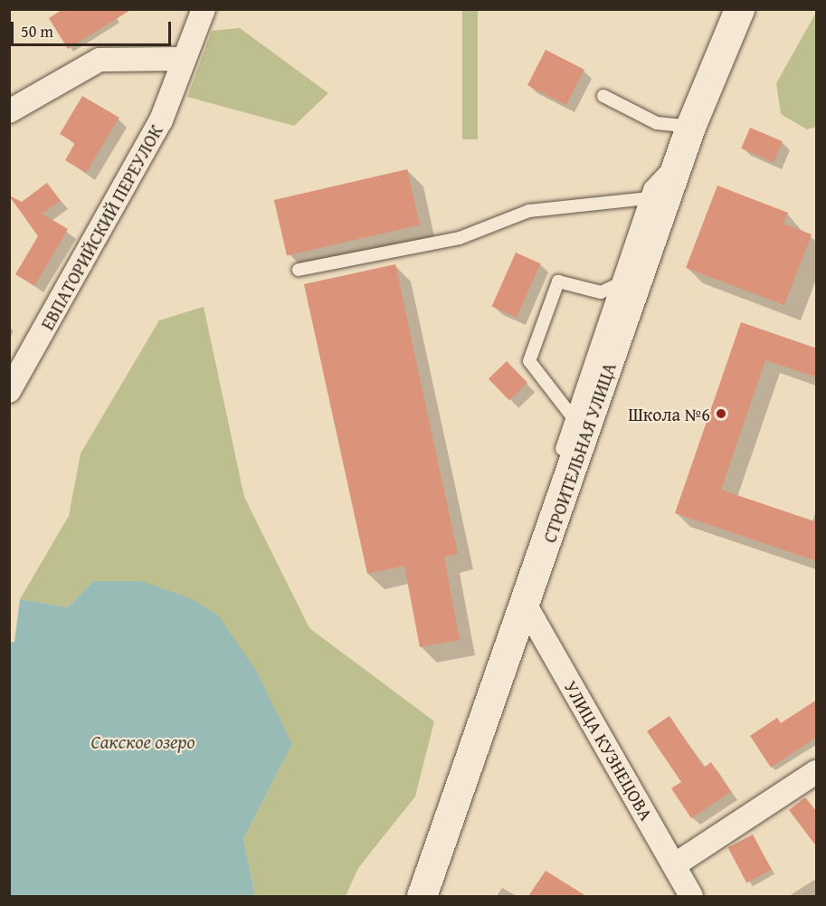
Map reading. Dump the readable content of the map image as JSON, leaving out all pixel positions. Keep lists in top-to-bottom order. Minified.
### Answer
{"streets":{"street":["ЕВПАТОРИЙСКИЙ ПЕРЕУЛОК","СТРОИТЕЛЬНАЯ УЛИЦА","УЛИЦА КУЗНЕЦОВА"]},"crossings":[["СТРОИТЕЛЬНАЯ УЛИЦА","УЛИЦА КУЗНЕЦОВА"]],"water":["Сакское озеро"],"places":["Школа №6"],"scale_bar":"50 m"}
